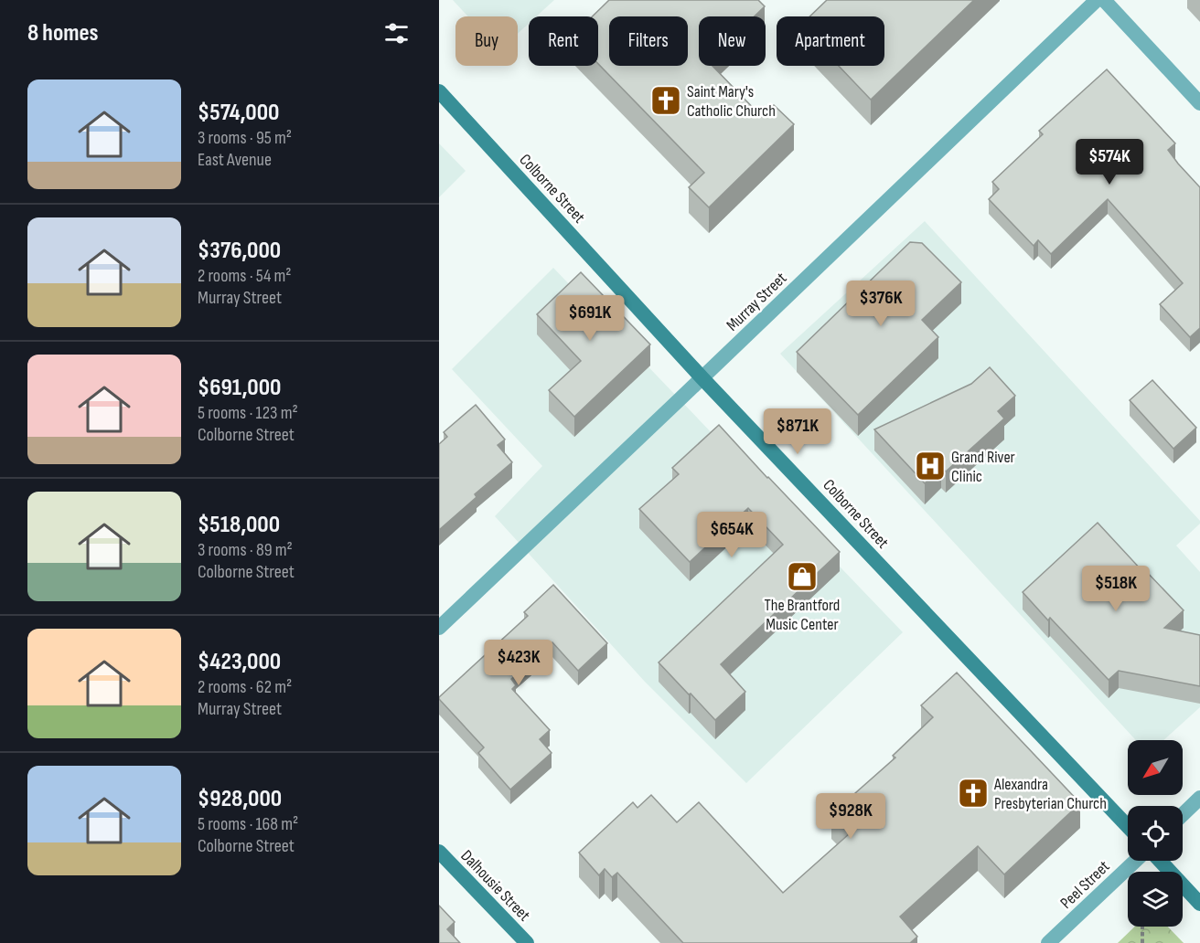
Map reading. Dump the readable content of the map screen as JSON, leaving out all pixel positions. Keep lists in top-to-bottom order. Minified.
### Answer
{"streets":{"main road":["Colborne Street","Dalhousie Street"],"street":["Murray Street","Peel Street"]},"crossings":[["Colborne Street","Murray Street"]],"places":{"church":["Saint Mary's Catholic Church","Alexandra Presbyterian Church"],"hospital":["Grand River Clinic"],"shop":["The Brantford Music Center"]},"north":"bottom left","page":{"heading":"8 homes","chip":["Buy","Rent","Filters","New","Apartment"],"list":[{"name":"$574,000","note":"3 rooms · 95 m² · East Avenue"},{"name":"$376,000","note":"2 rooms · 54 m² · Murray Street"},{"name":"$691,000","note":"5 rooms · 123 m² · Colborne Street"},{"name":"$518,000","note":"3 rooms · 89 m² · Colborne Street"},{"name":"$423,000","note":"2 rooms · 62 m² · Murray Street"},{"name":"$928,000","note":"5 rooms · 168 m² · Colborne Street"}],"price":["$574K","$376K","$691K","$871K","$654K","$518K","$423K","$928K"]}}
